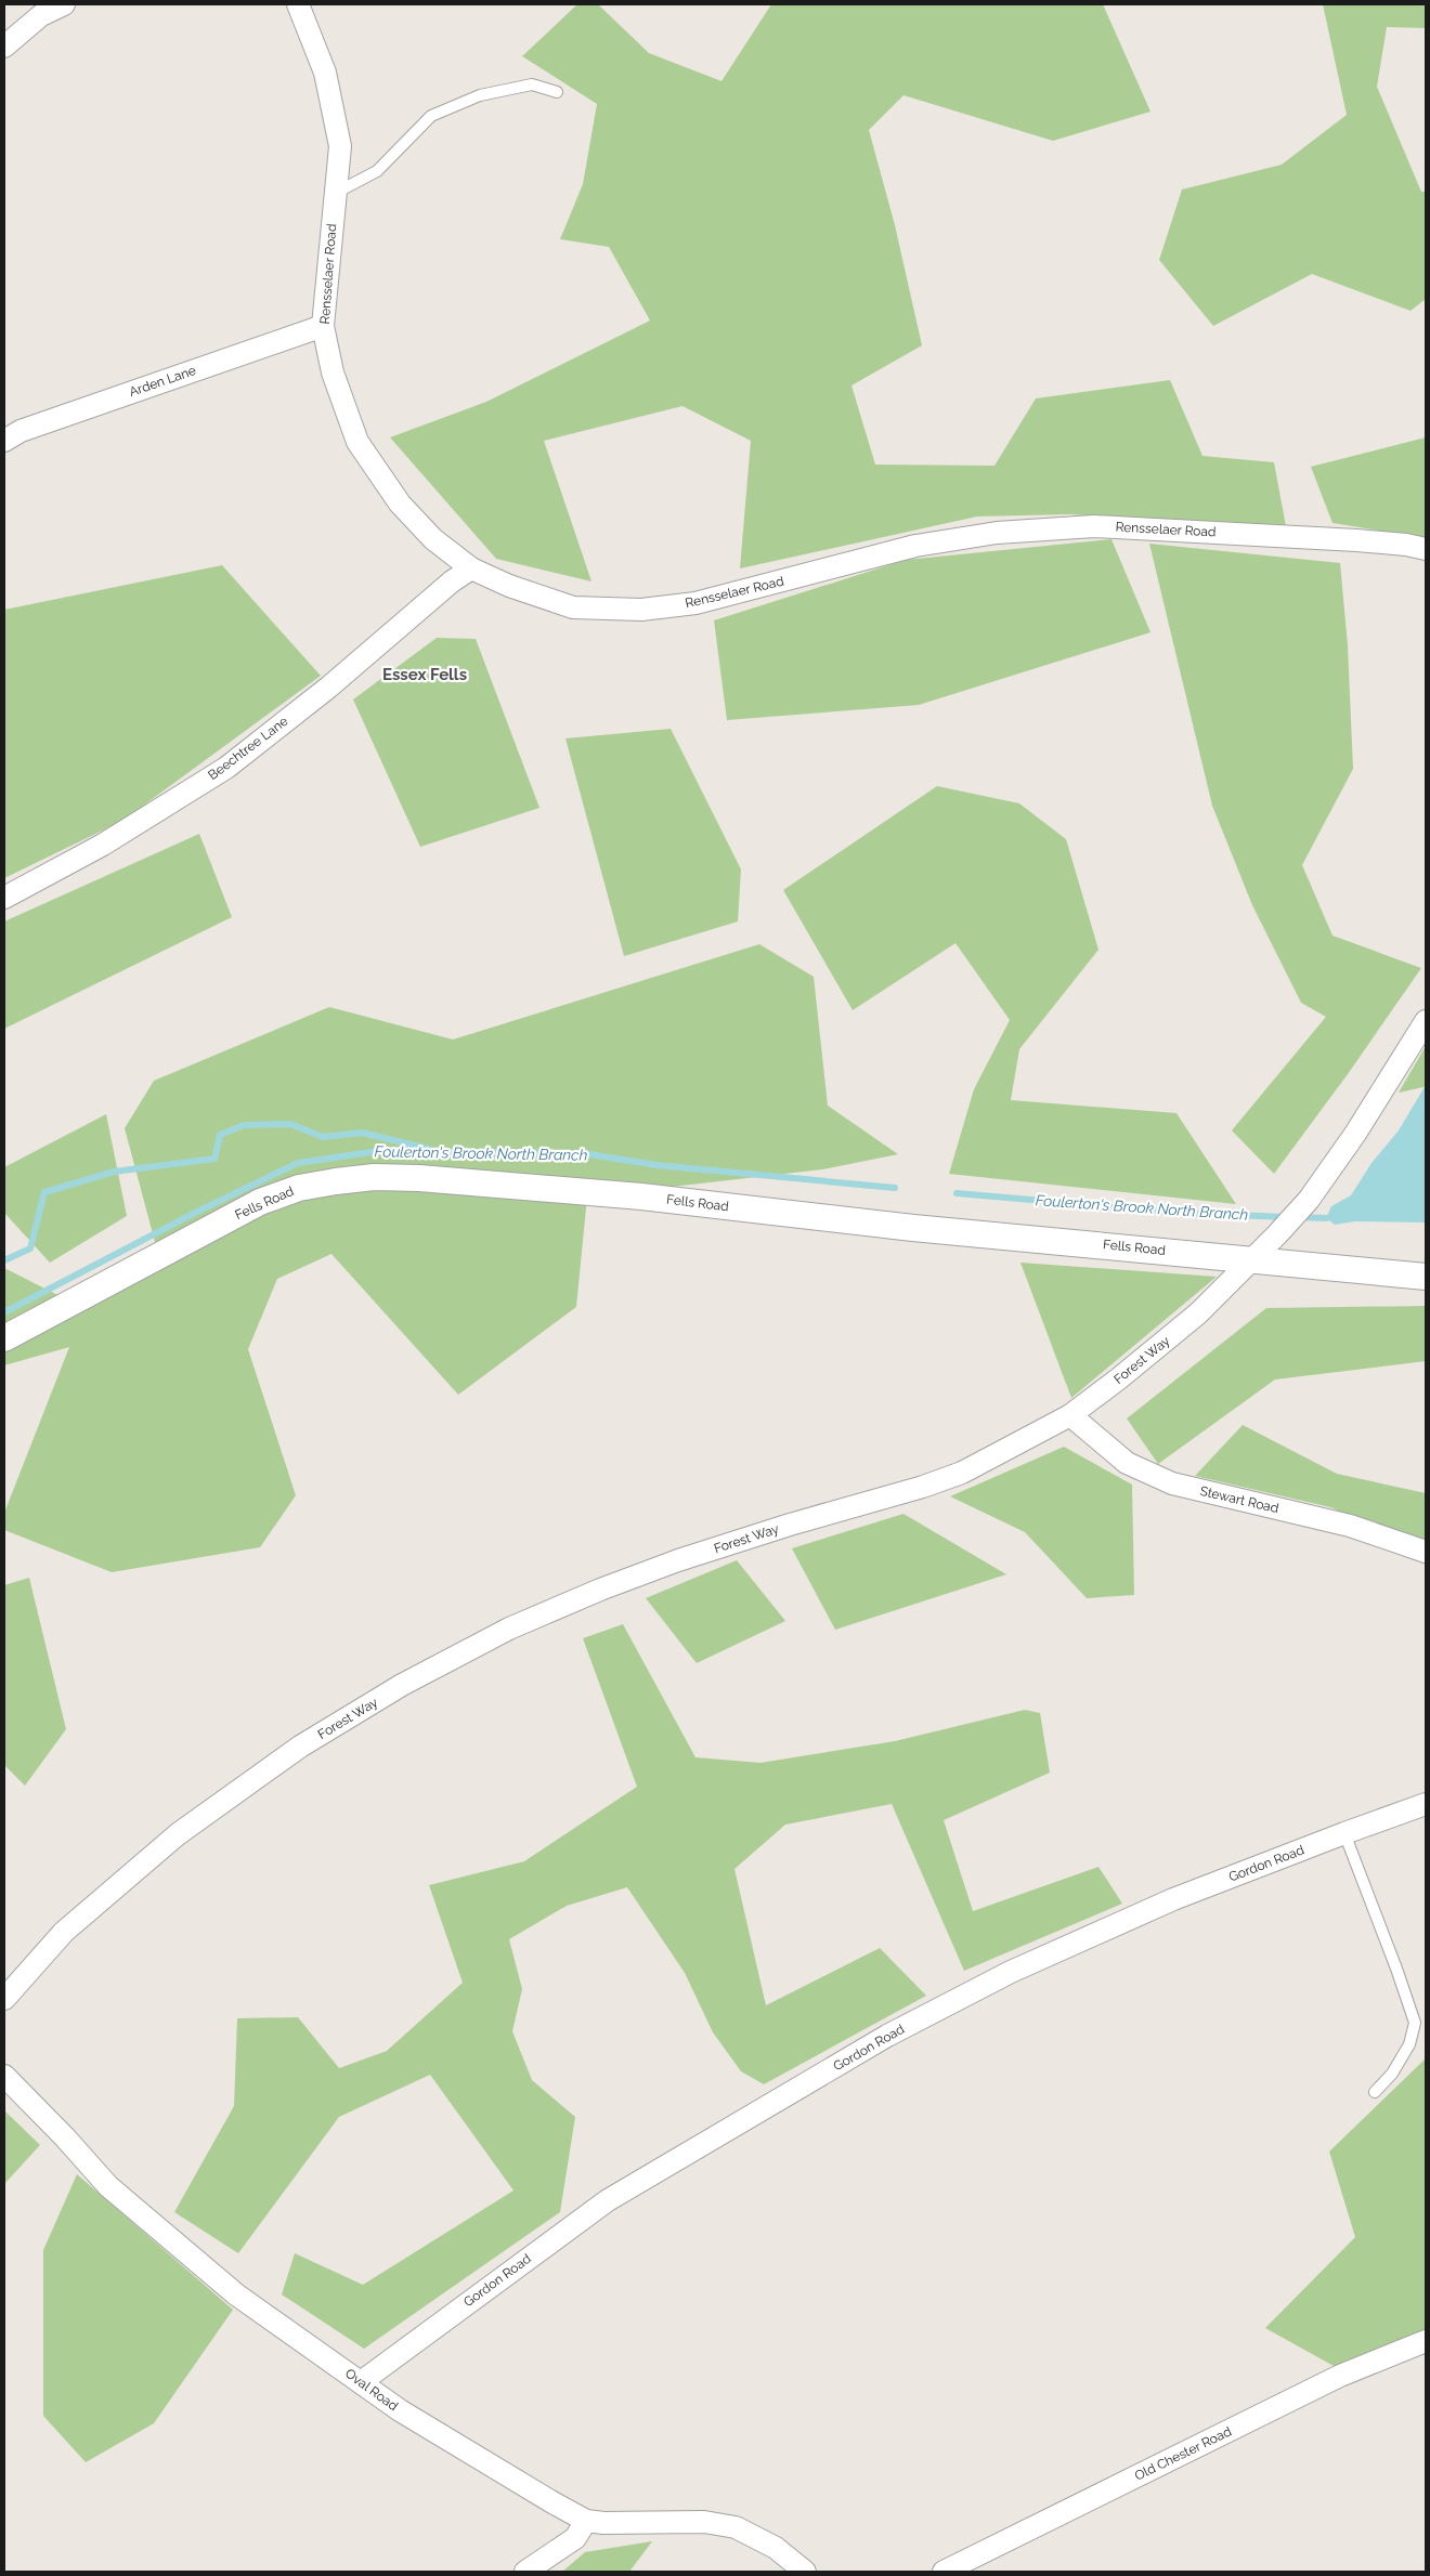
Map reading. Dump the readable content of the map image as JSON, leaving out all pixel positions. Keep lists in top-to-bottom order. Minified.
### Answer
{"streets":{"street":["Rensselaer Road","Arden Lane","Beechtree Lane","Fells Road","Forest Way","Stewart Road","Gordon Road","Oval Road","Old Chester Road"]},"crossings":[["Rensselaer Road","Arden Lane"],["Rensselaer Road","Beechtree Lane"],["Fells Road","Forest Way"],["Forest Way","Stewart Road"],["Gordon Road","Oval Road"]],"districts":["Essex Fells"],"water":["Foulerton's Brook North Branch"]}
